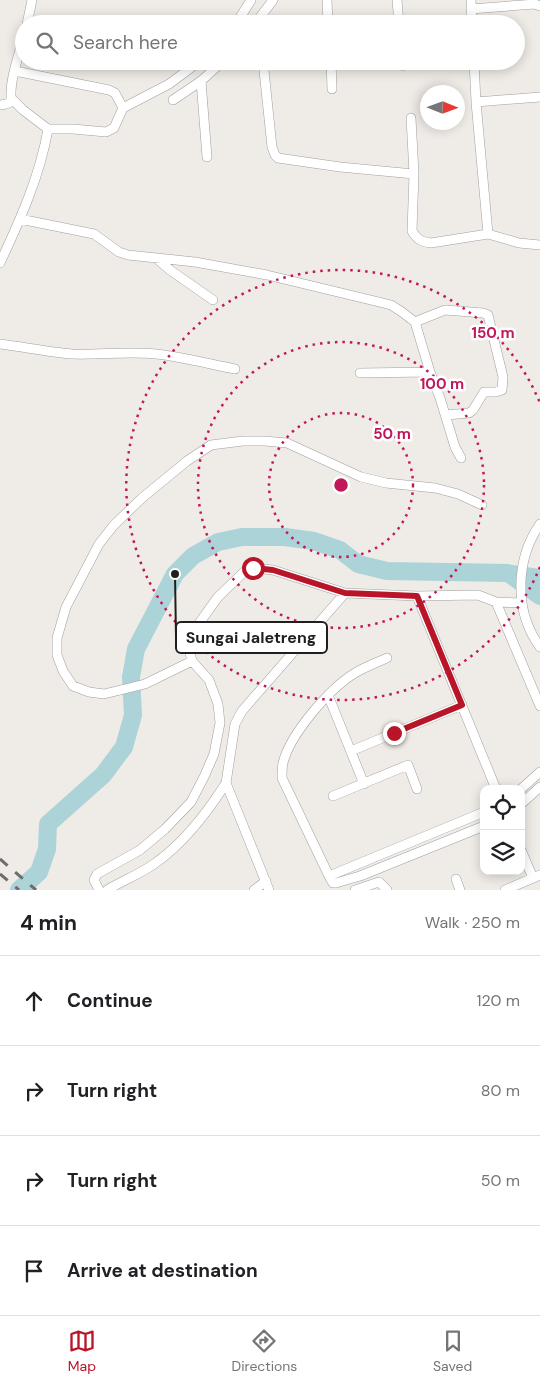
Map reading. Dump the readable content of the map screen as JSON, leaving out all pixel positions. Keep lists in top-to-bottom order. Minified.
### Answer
{"places":["Sungai Jaletreng"],"north":"right","page":{"search":"Search here","heading":["4 min","Walk · 250 m"],"list":[["Continue","120 m"],["Turn right","80 m"],["Turn right","50 m"],"Arrive at destination"],"nav":["Map","Directions","Saved"]},"rings":["150 m","100 m","50 m"]}
